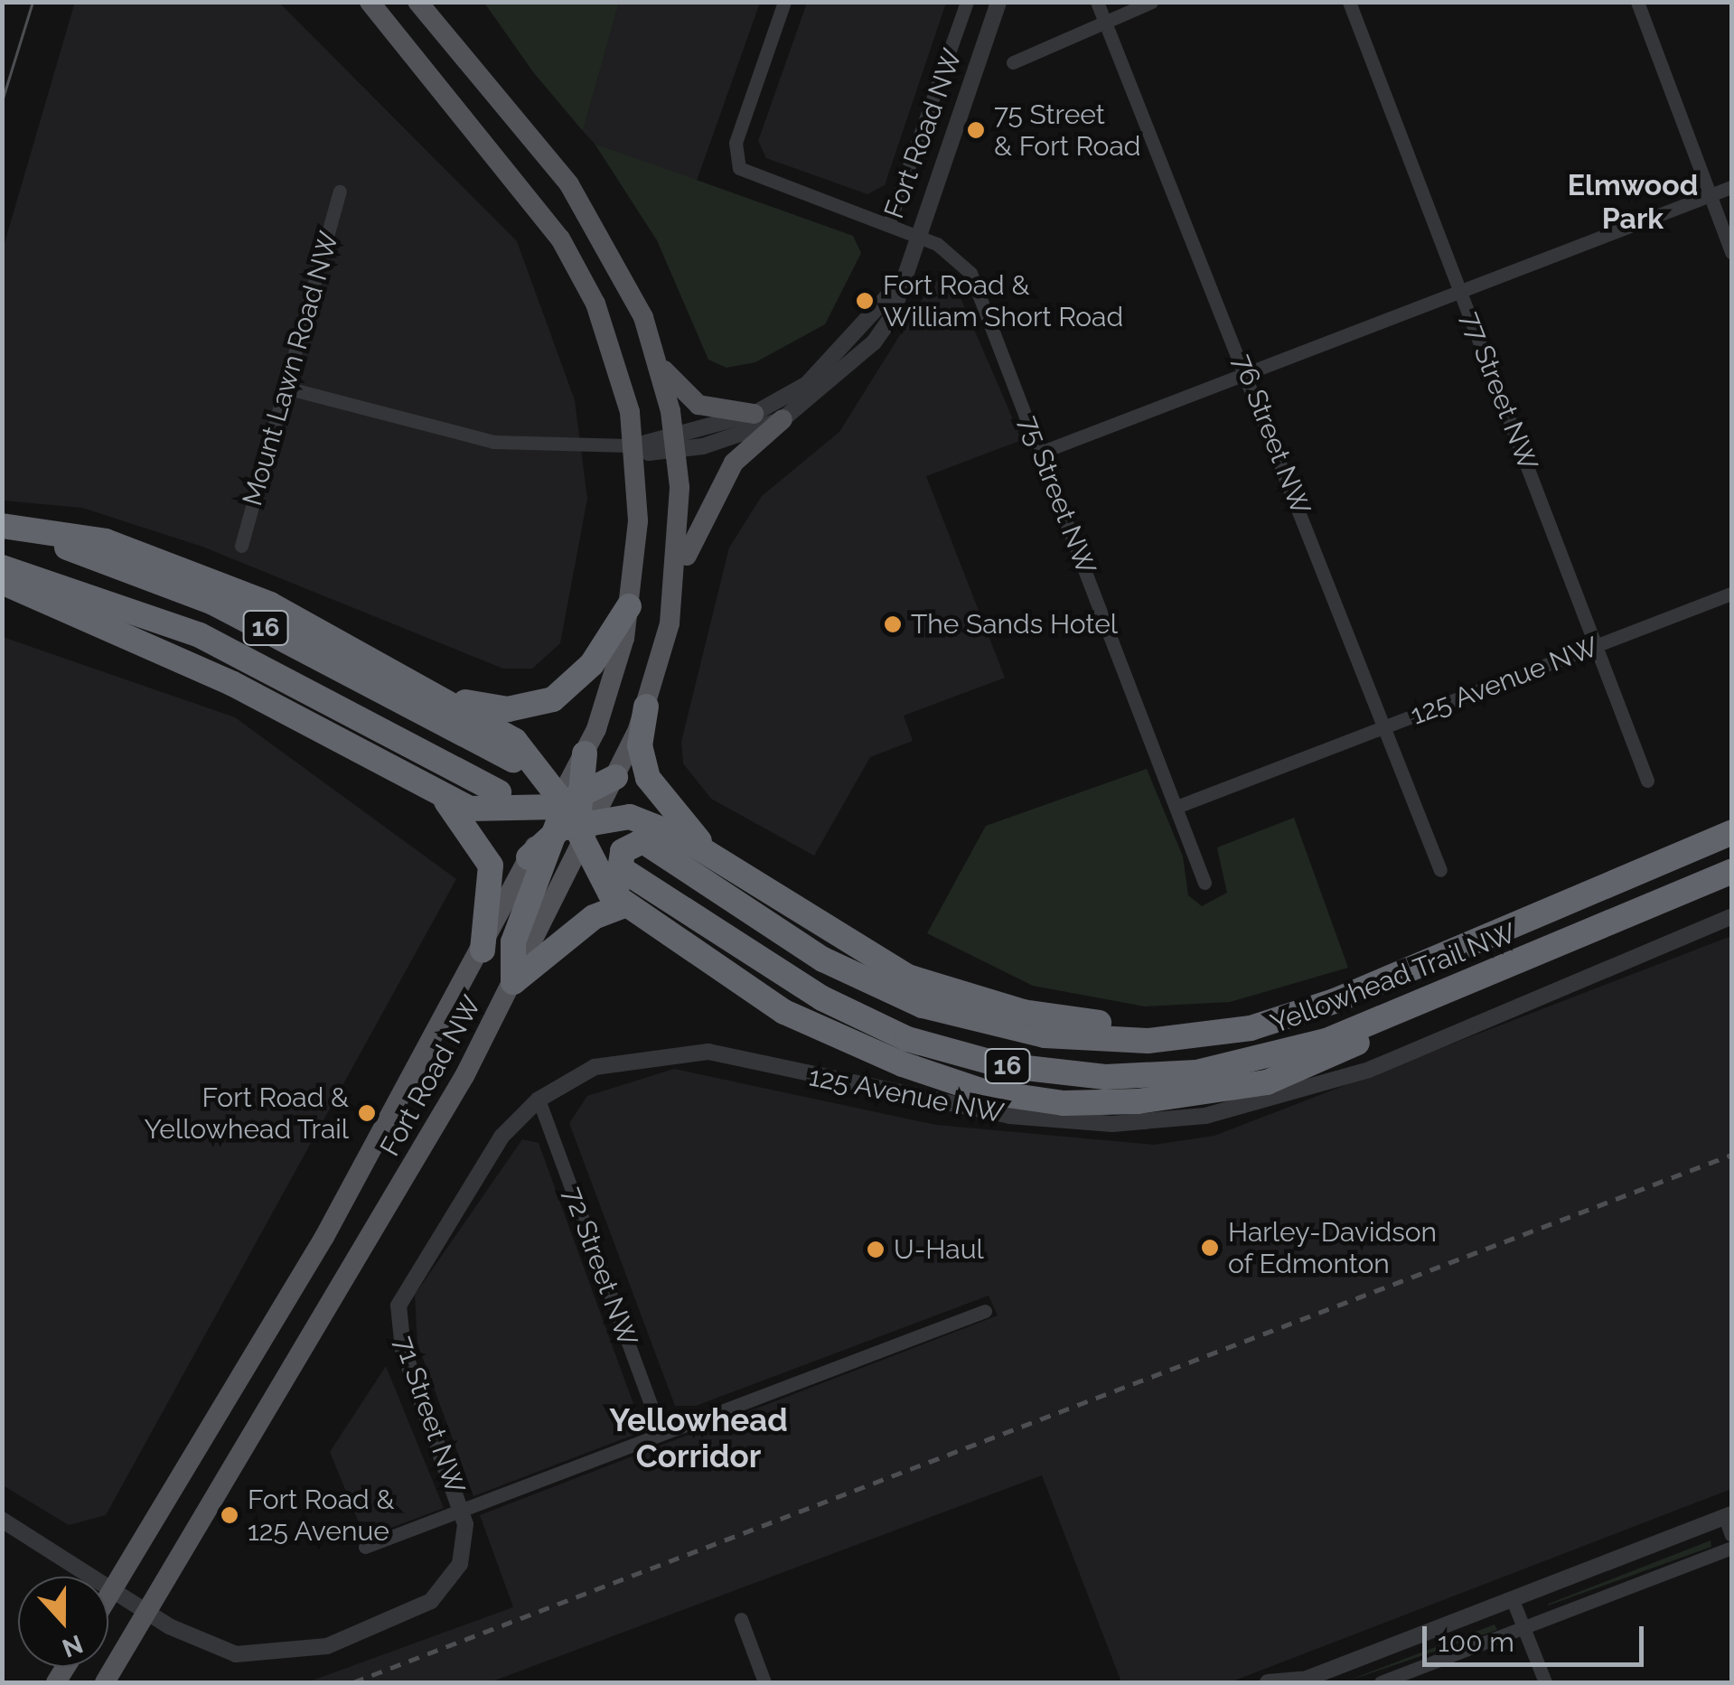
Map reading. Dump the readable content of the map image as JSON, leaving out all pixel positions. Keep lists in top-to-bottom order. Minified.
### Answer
{"streets":{"highway":["16","Yellowhead Trail NW"],"main road":["Fort Road NW"],"street":["Mount Lawn Road NW","77 Street NW","76 Street NW","75 Street NW","125 Avenue NW","72 Street NW","71 Street NW"]},"crossings":[["Fort Road NW","75 Street NW"],["77 Street NW","125 Avenue NW"],["76 Street NW","125 Avenue NW"],["75 Street NW","125 Avenue NW"],["125 Avenue NW","72 Street NW"],["125 Avenue NW","71 Street NW"]],"districts":["Elmwood Park","Yellowhead Corridor"],"places":["75 Street & Fort Road","Fort Road & William Short Road","The Sands Hotel","Fort Road & Yellowhead Trail","Harley-Davidson of Edmonton","U-Haul","Fort Road & 125 Avenue"],"scale_bar":"100 m","north":"bottom"}
